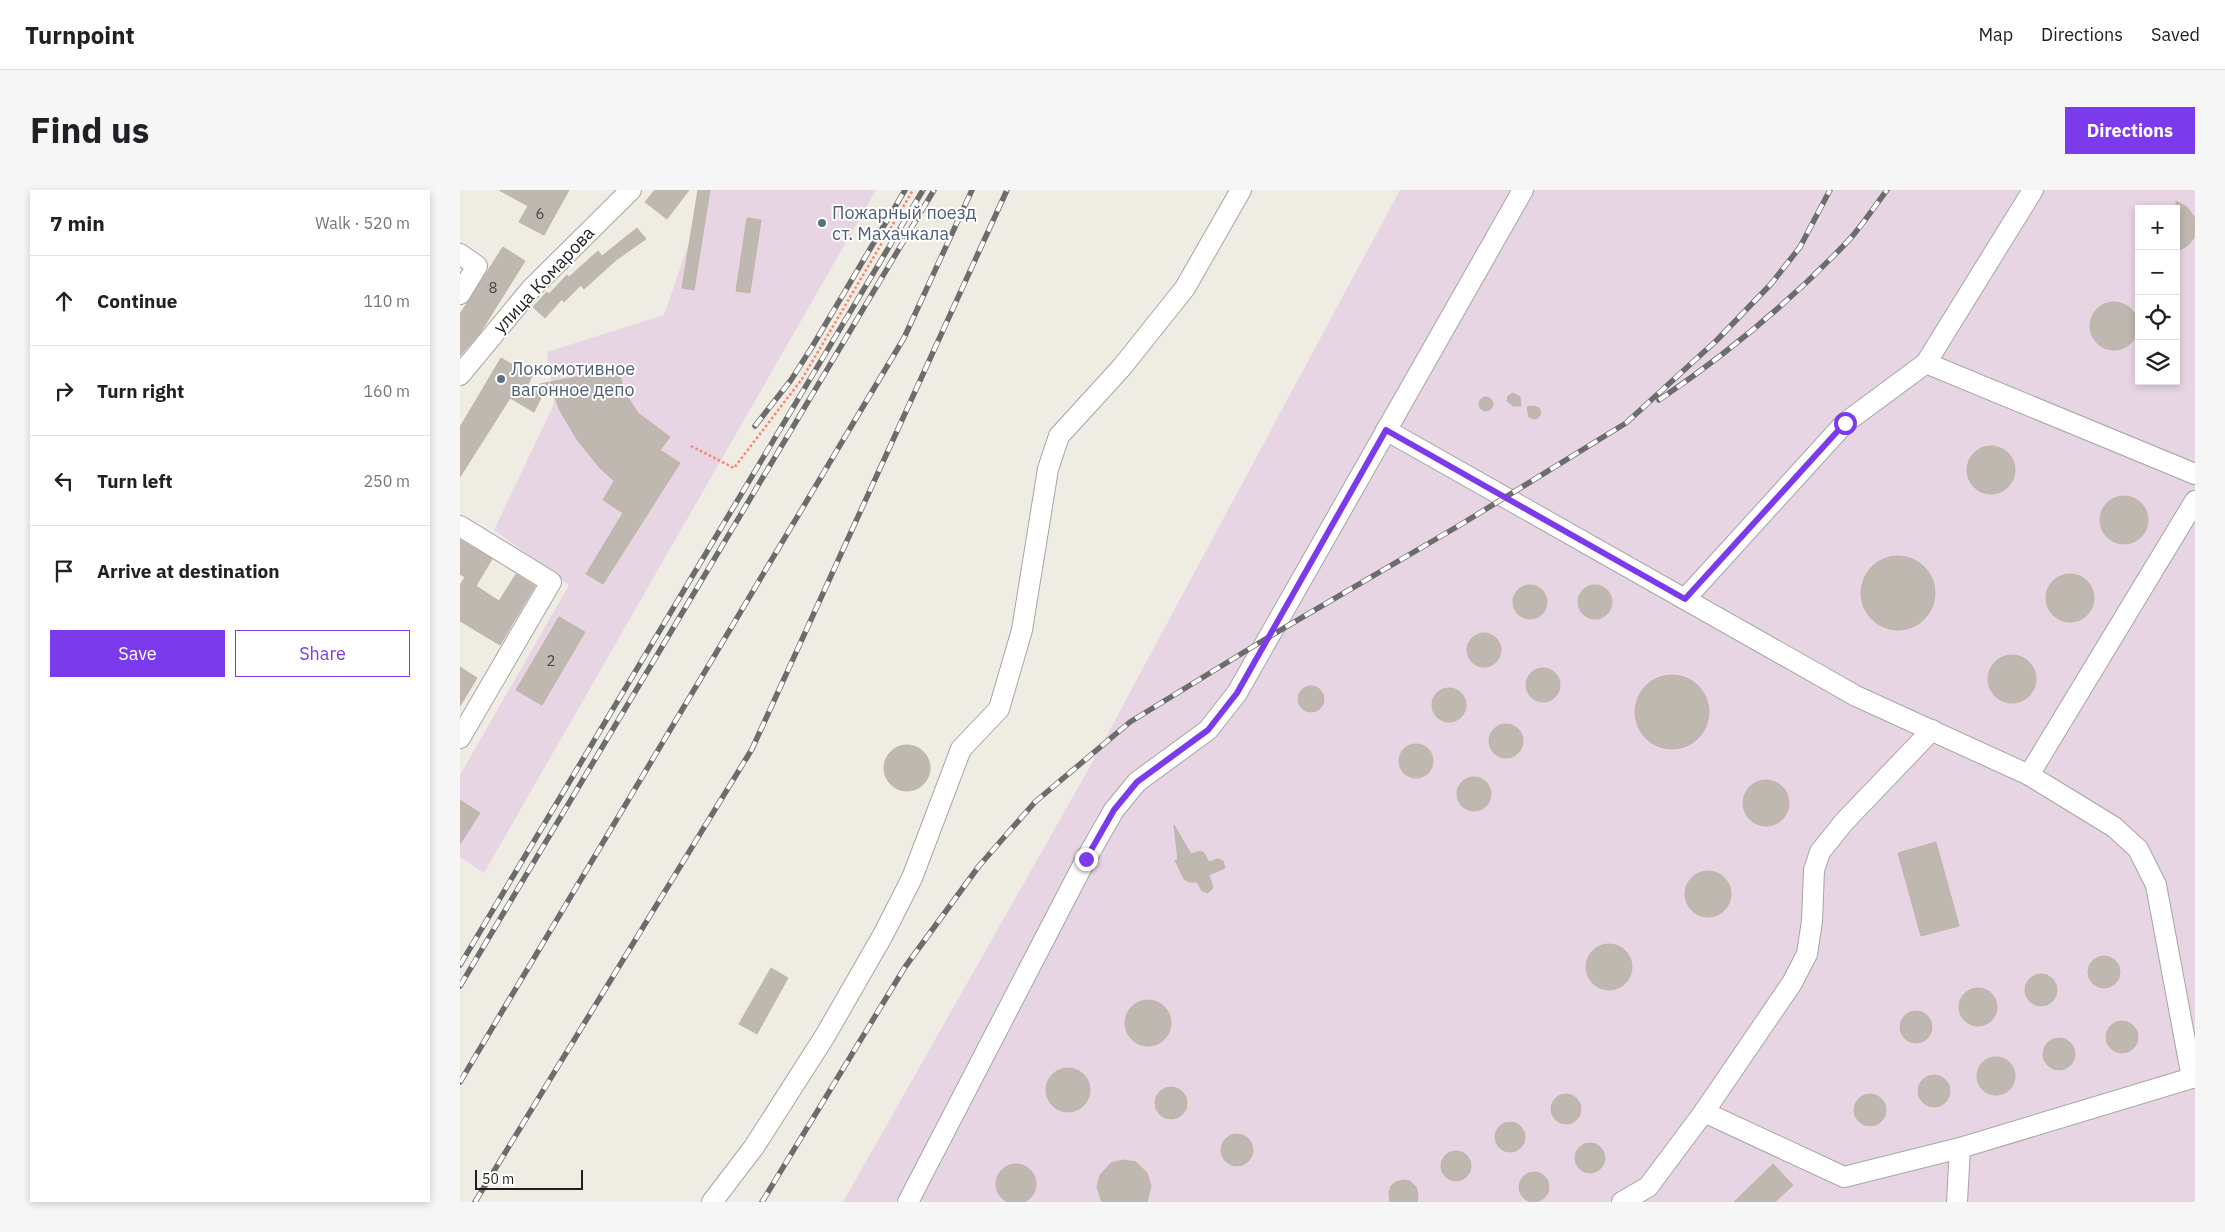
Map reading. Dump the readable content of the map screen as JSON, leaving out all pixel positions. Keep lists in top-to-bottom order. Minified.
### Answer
{"streets":{"street":["улица Комарова"]},"places":["Пожарный поезд ст. Махачкала","Локомотивное вагонное депо"],"house_numbers":["6","8","2"],"scale_bar":"50 m","page":{"header":"Turnpoint","nav":["Map","Directions","Saved"],"title":"Find us","buttons":["Directions",["Save","Share"]],"heading":["7 min","Walk · 520 m"],"map_buttons":["+","−"],"list":[["Continue","110 m"],["Turn right","160 m"],["Turn left","250 m"],"Arrive at destination"],"scale":"50 m"}}
